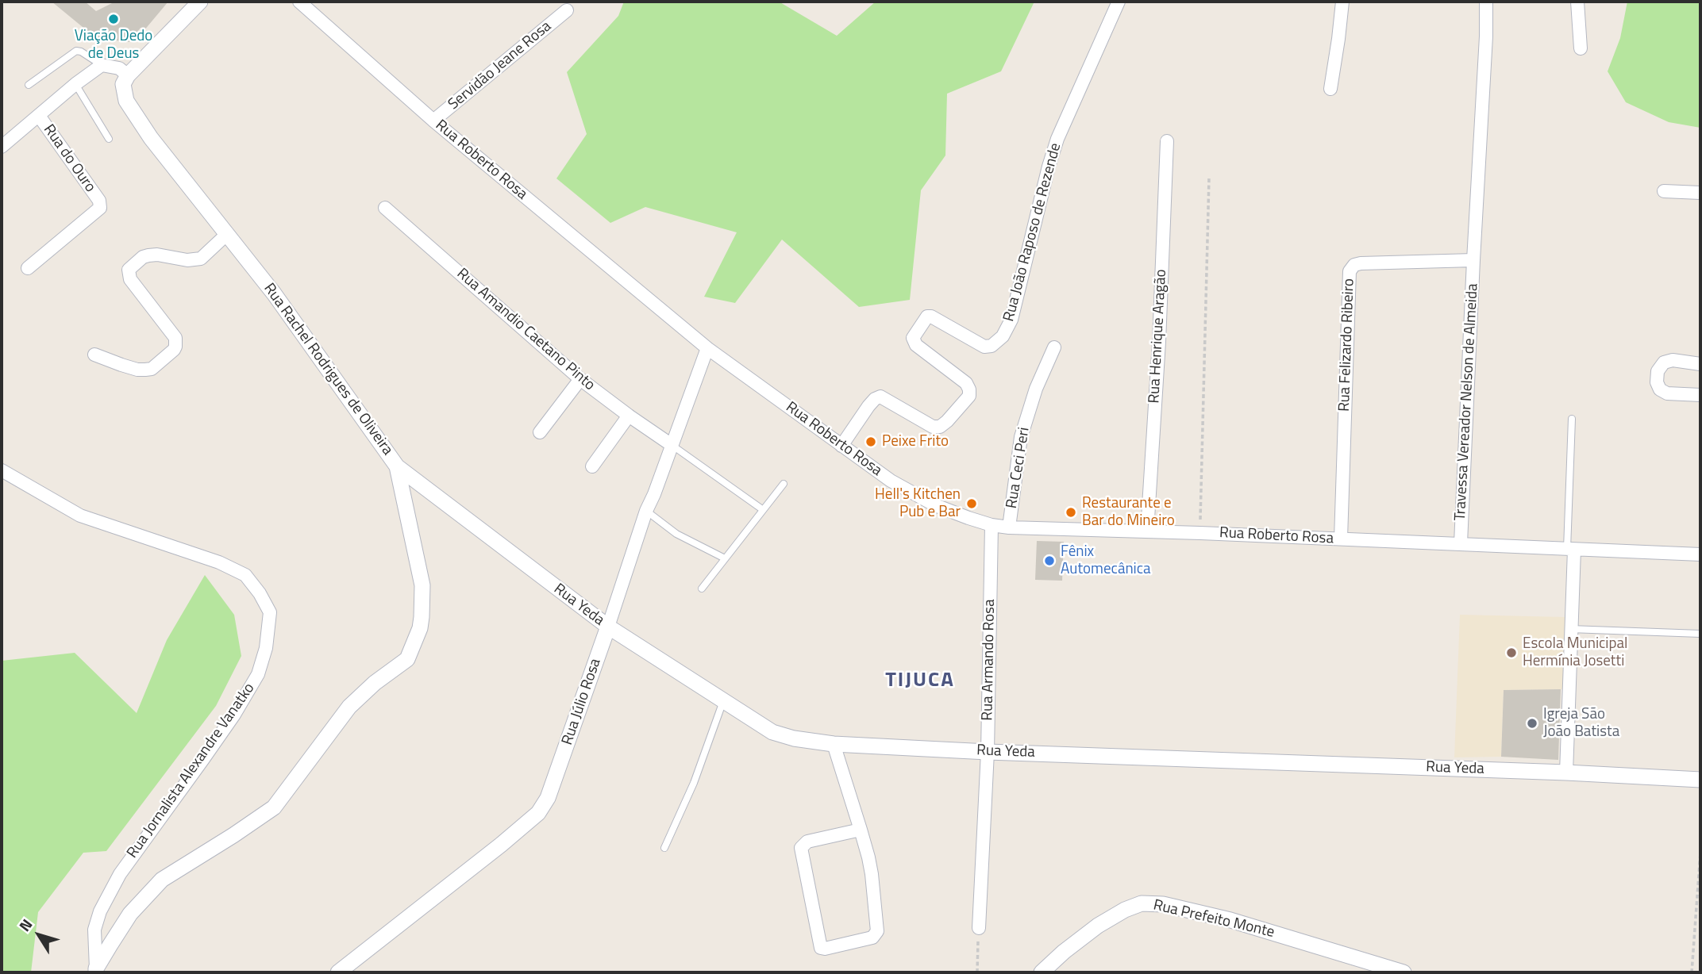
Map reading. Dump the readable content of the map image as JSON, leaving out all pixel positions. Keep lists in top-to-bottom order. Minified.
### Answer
{"streets":{"street":["Servidão Jeane Rosa","Rua do Ouro","Rua Roberto Rosa","Rua João Raposo de Rezende","Rua Amandio Caetano Pinto","Rua Henrique Aragão","Rua Felizardo Ribeiro","Rua Rachel Rodrigues de Oliveira","Travessa Vereador Nelson de Almeida","Rua Ceci Peri","Rua Yeda","Rua Armando Rosa","Rua Júlio Rosa","Rua Jornalista Alexandre Vanatko","Rua Prefeito Monte"]},"crossings":[["Servidão Jeane Rosa","Rua Roberto Rosa"],["Rua Roberto Rosa","Rua João Raposo de Rezende"],["Rua Roberto Rosa","Rua Henrique Aragão"],["Rua Roberto Rosa","Rua Felizardo Ribeiro"],["Rua Roberto Rosa","Travessa Vereador Nelson de Almeida"],["Rua Roberto Rosa","Rua Ceci Peri"],["Rua Roberto Rosa","Rua Armando Rosa"],["Rua Roberto Rosa","Rua Júlio Rosa"],["Rua Amandio Caetano Pinto","Rua Júlio Rosa"],["Rua Felizardo Ribeiro","Travessa Vereador Nelson de Almeida"],["Rua Rachel Rodrigues de Oliveira","Rua Yeda"],["Rua Rachel Rodrigues de Oliveira","Rua Jornalista Alexandre Vanatko"],["Rua Yeda","Rua Armando Rosa"],["Rua Yeda","Rua Júlio Rosa"]],"districts":["TIJUCA"],"places":["Viação Dedo de Deus","Peixe Frito","Hell's Kitchen Pub e Bar","Restaurante e Bar do Mineiro","Fênix Automecânica","Escola Municipal Hermínia Josetti","Igreja São João Batista"],"north":"top left"}
